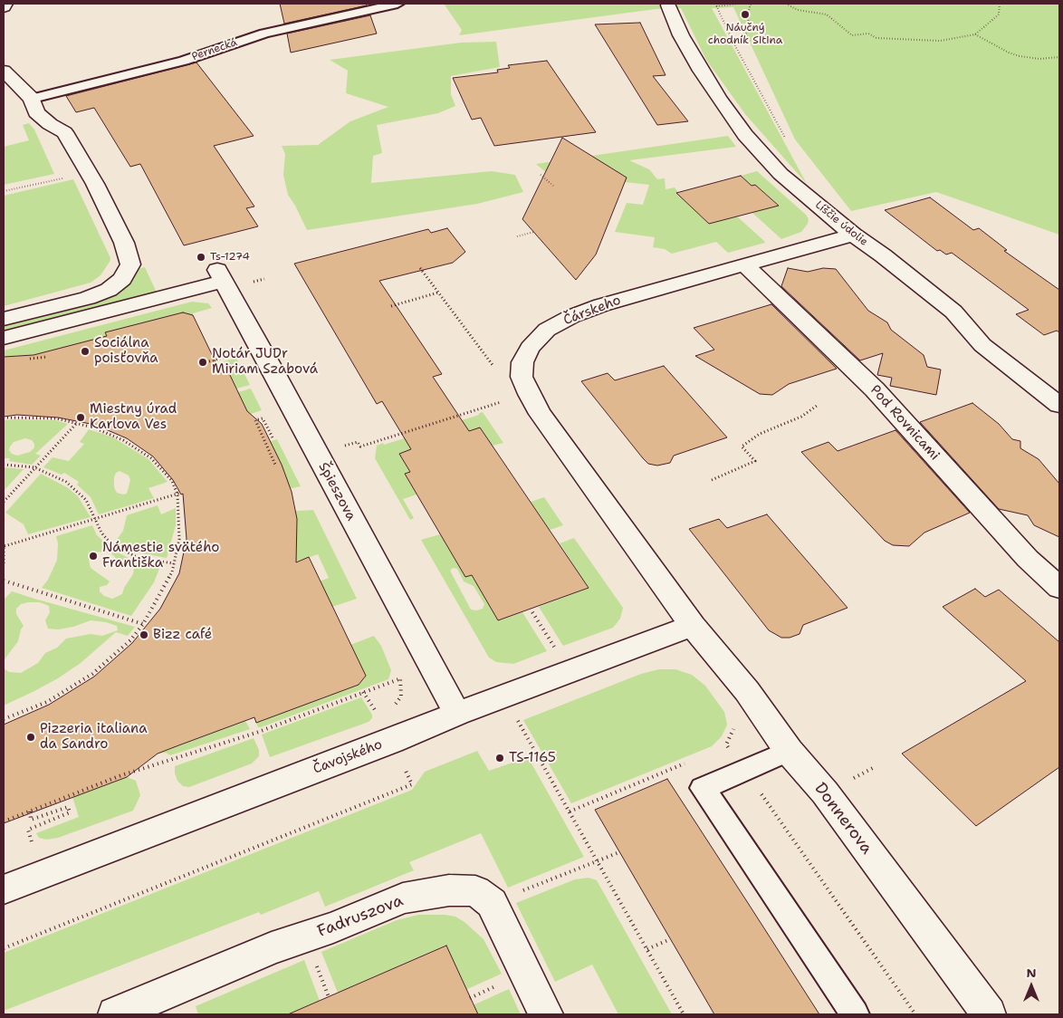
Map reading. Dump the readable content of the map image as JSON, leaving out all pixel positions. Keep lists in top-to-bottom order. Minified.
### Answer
{"streets":{"street":["Líščie údolie","Čárskeho","Pod Rovnicami","Špieszova","Čavojského","Donnerova","Fadruszova"],"lane":["Pernecká"]},"crossings":[["Líščie údolie","Čárskeho"],["Čárskeho","Pod Rovnicami"],["Čárskeho","Čavojského"],["Čárskeho","Donnerova"],["Špieszova","Čavojského"],["Čavojského","Donnerova"]],"places":["Náučný chodník Sitina","Ts-1274","Sociálna poisťovňa","Notár JUDr Miriam Szabová","Miestny úrad Karlova Ves","Námestie svätého Františka","Bizz café","Pizzeria italiana da Sandro","TS-1165"],"north":"top"}
